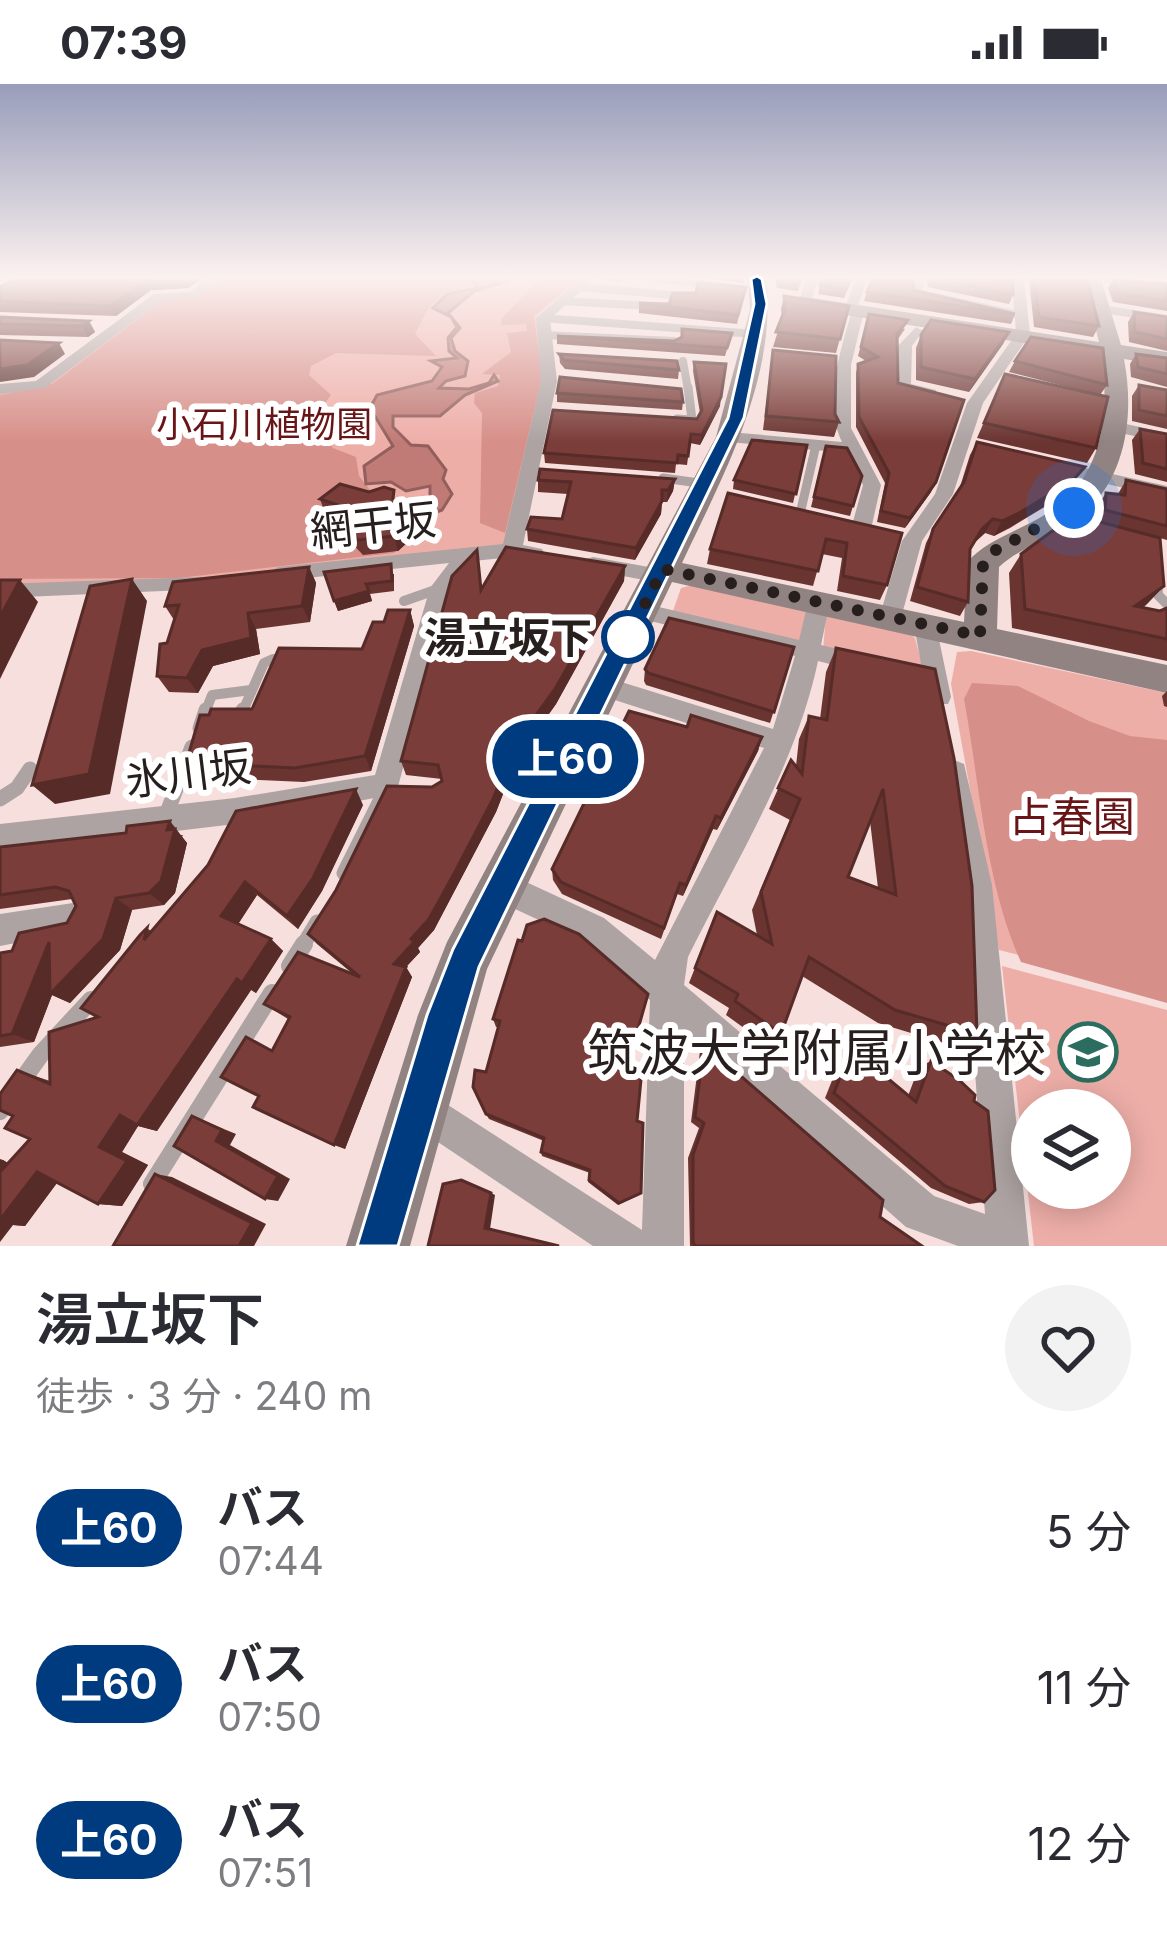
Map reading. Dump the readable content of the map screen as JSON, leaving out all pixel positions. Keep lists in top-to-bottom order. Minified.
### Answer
{"streets":{"street":["網干坂","氷川坂"]},"parks":["小石川植物園","占春園"],"places":{"other":["湯立坂下"],"school or university":["筑波大学附属小学校"]},"lines":["bus line 上60"],"page":{"status":"07:39","on_map":"上60","heading":["湯立坂下","徒歩 · 3 分 · 240 m"],"list":[{"mark":"上60","name":"バス","note":"07:44","value":"5 分"},{"mark":"上60","name":"バス","note":"07:50","value":"11 分"},{"mark":"上60","name":"バス","note":"07:51","value":"12 分"}]}}
